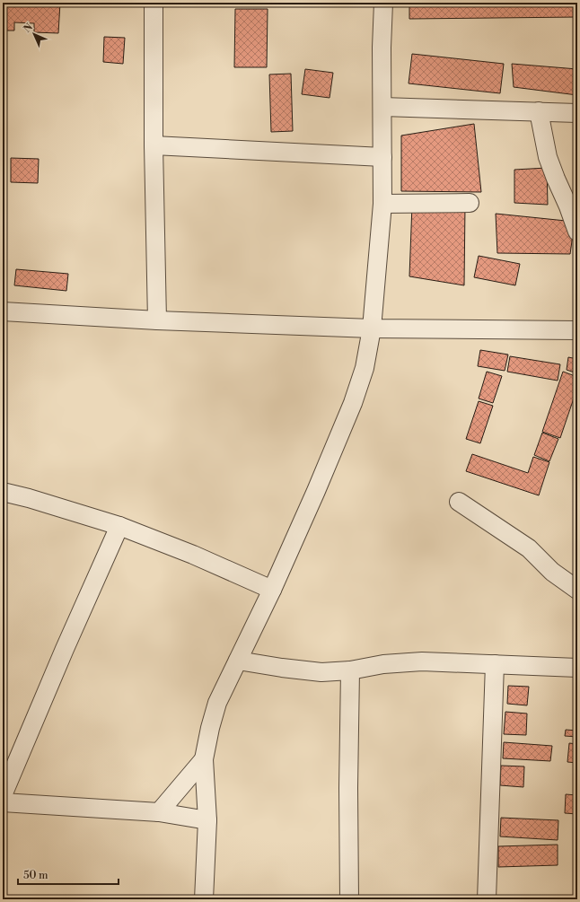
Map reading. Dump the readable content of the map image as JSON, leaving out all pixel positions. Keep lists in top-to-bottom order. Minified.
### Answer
{"scale_bar":"50 m","north":"top left"}
